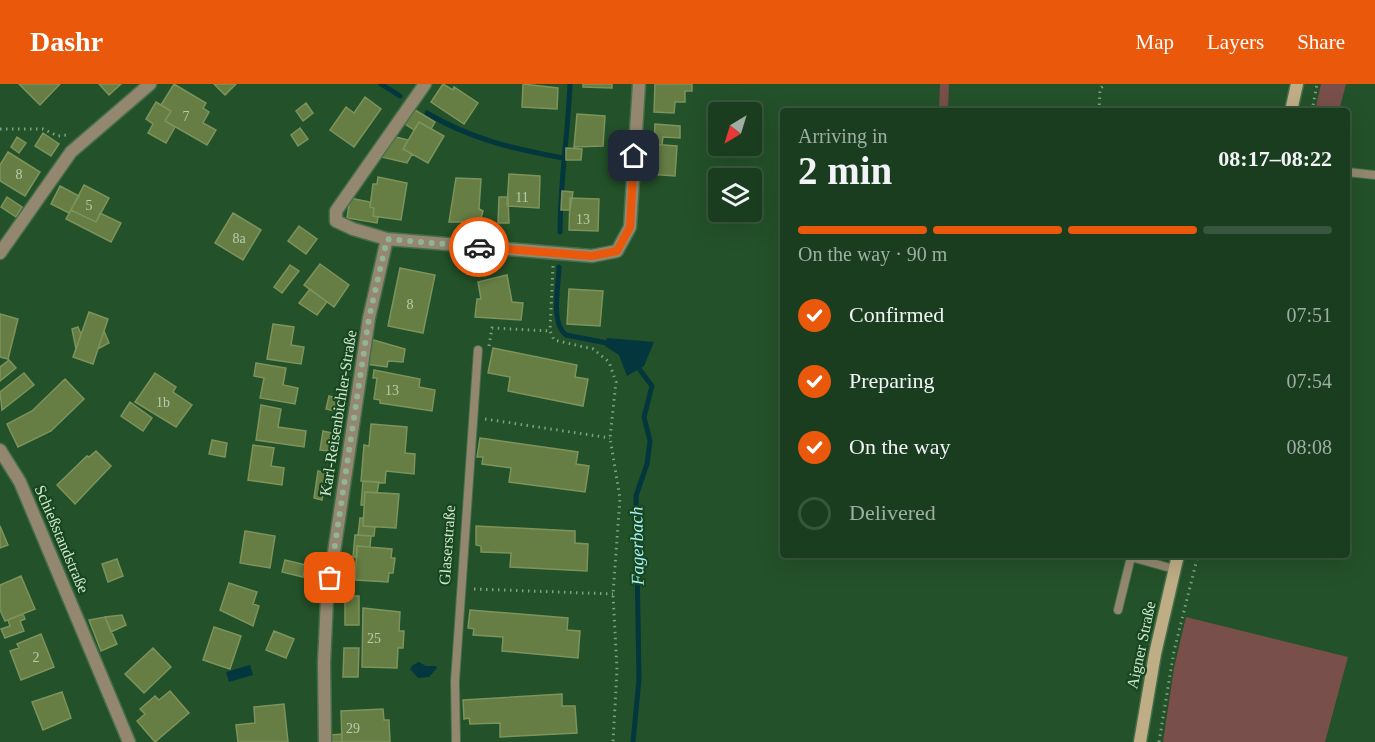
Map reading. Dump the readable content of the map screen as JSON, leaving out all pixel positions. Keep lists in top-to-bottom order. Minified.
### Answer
{"streets":{"main road":["Aigner Straße"],"street":["Karl-Reisenbichler-Straße","Schießstandstraße"],"lane":["Glaserstraße"]},"water":["Fagerbach"],"house_numbers":["7","8","11","5","13","8a","8","13","1b","25","2","29"],"north":"bottom left","page":{"header":"Dashr","nav":["Map","Layers","Share"],"heading":["2 min","Arriving in","08:17–08:22"],"bar":"On the way · 90 m","list":[["Confirmed","07:51"],["Preparing","07:54"],["On the way","08:08"],"Delivered"]}}
